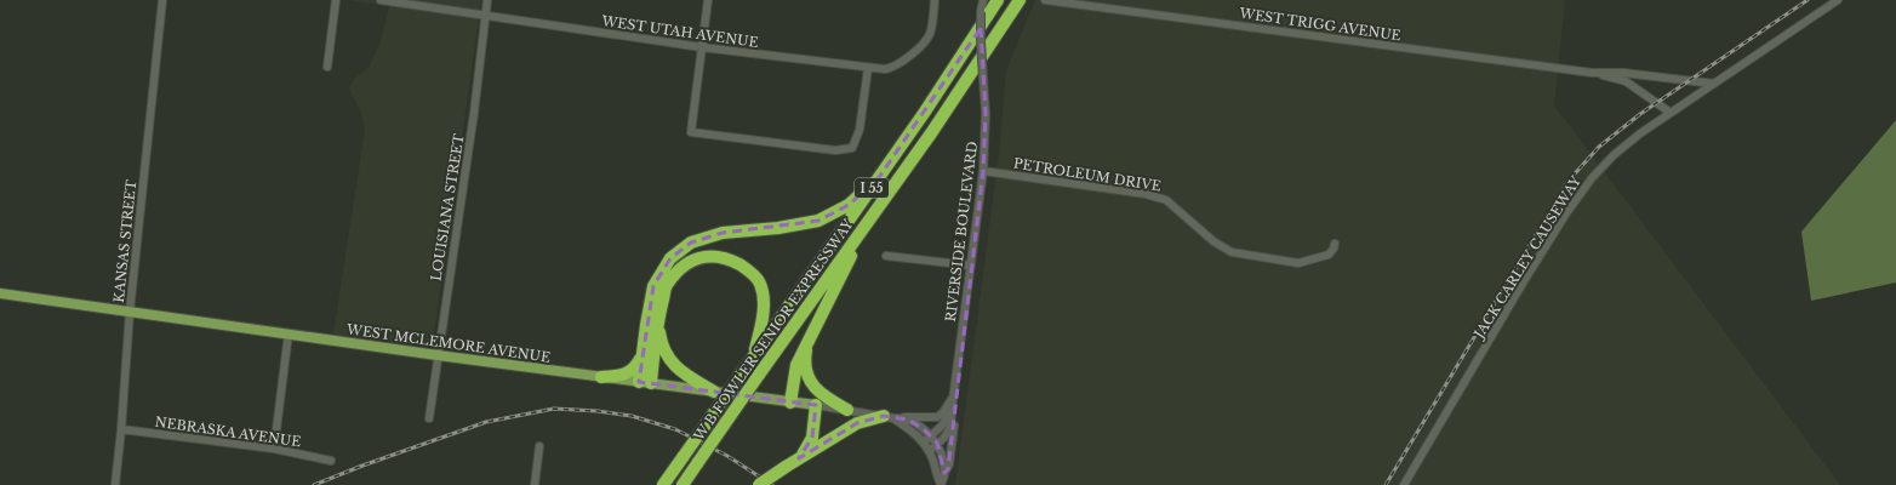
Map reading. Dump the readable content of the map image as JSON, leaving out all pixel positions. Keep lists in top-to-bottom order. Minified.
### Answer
{"streets":{"highway":["I 55","W B FOWLER SENIOR EXPRESSWAY"],"main road":["WEST MCLEMORE AVENUE"],"street":["WEST TRIGG AVENUE","WEST UTAH AVENUE","PETROLEUM DRIVE","LOUISIANA STREET","RIVERSIDE BOULEVARD","KANSAS STREET","JACK CARLEY CAUSEWAY","NEBRASKA AVENUE"]},"crossings":[["WEST UTAH AVENUE","LOUISIANA STREET"],["PETROLEUM DRIVE","RIVERSIDE BOULEVARD"],["LOUISIANA STREET","WEST MCLEMORE AVENUE"],["RIVERSIDE BOULEVARD","WEST MCLEMORE AVENUE"],["KANSAS STREET","WEST MCLEMORE AVENUE"],["KANSAS STREET","NEBRASKA AVENUE"]]}
